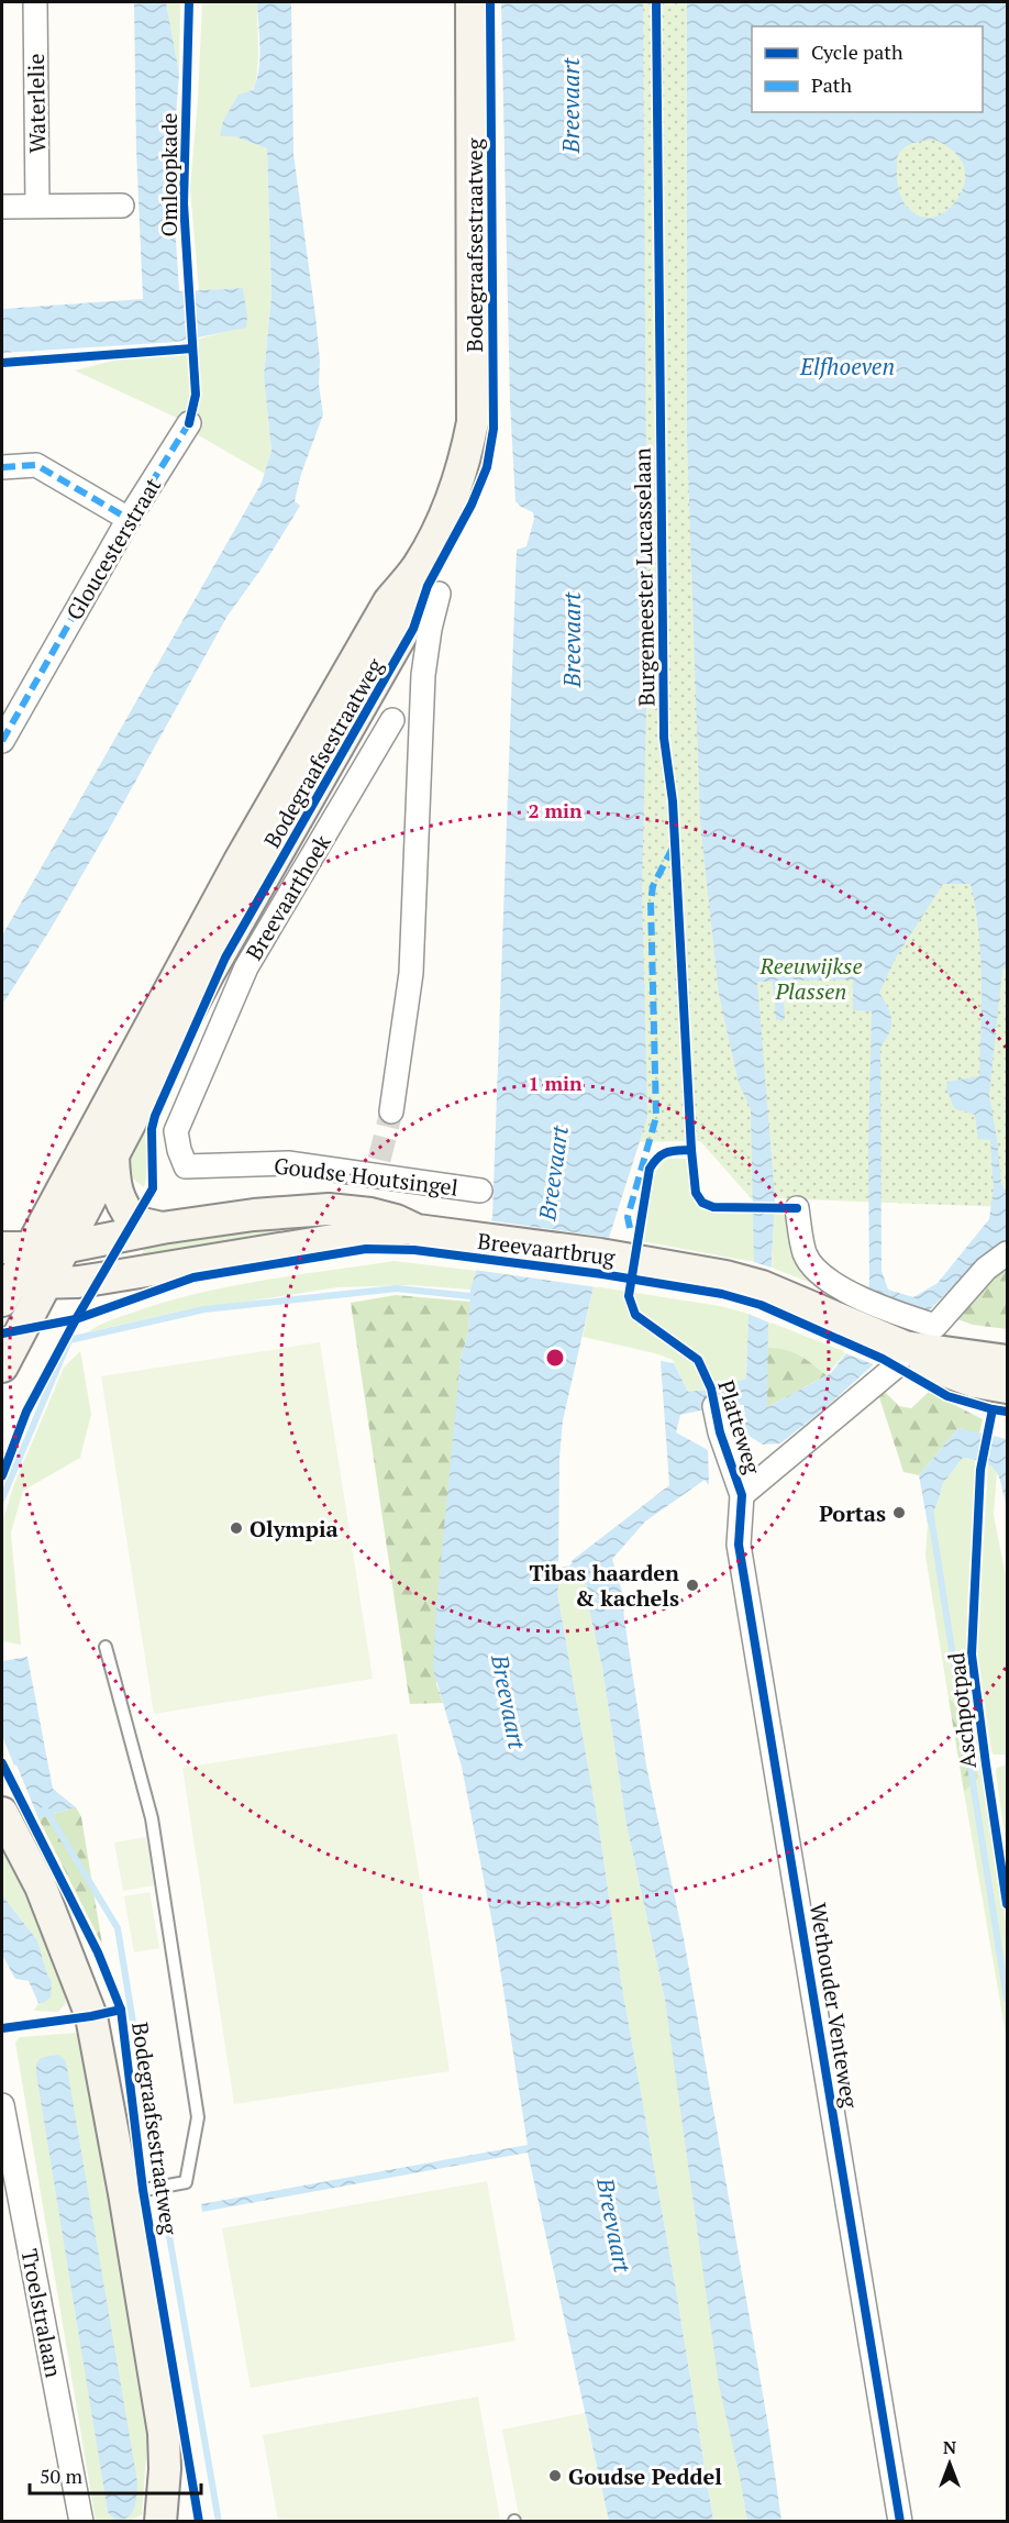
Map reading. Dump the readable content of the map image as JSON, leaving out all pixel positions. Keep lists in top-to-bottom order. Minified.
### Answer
{"streets":{"main road":["Bodegraafsestraatweg","Goudse Houtsingel","Breevaartbrug"],"street":["Waterlelie","Gloucesterstraat","Breevaarthoek","Platteweg","Wethouder Venteweg","Troelstralaan"],"cycle path":["Omloopkade","Burgemeester Lucasselaan","Aschpotpad"]},"crossings":[["Bodegraafsestraatweg","Goudse Houtsingel"],["Breevaarthoek","Goudse Houtsingel"],["Goudse Houtsingel","Breevaartbrug"],["Platteweg","Wethouder Venteweg"]],"water":["Breevaart","Elfhoeven"],"parks":["Reeuwijkse Plassen"],"places":["Portas","Olympia","Tibas haarden & kachels","Goudse Peddel"],"legend":["Cycle path","Path"],"scale_bar":"50 m","north":"top","rings":["2 min","1 min"]}
